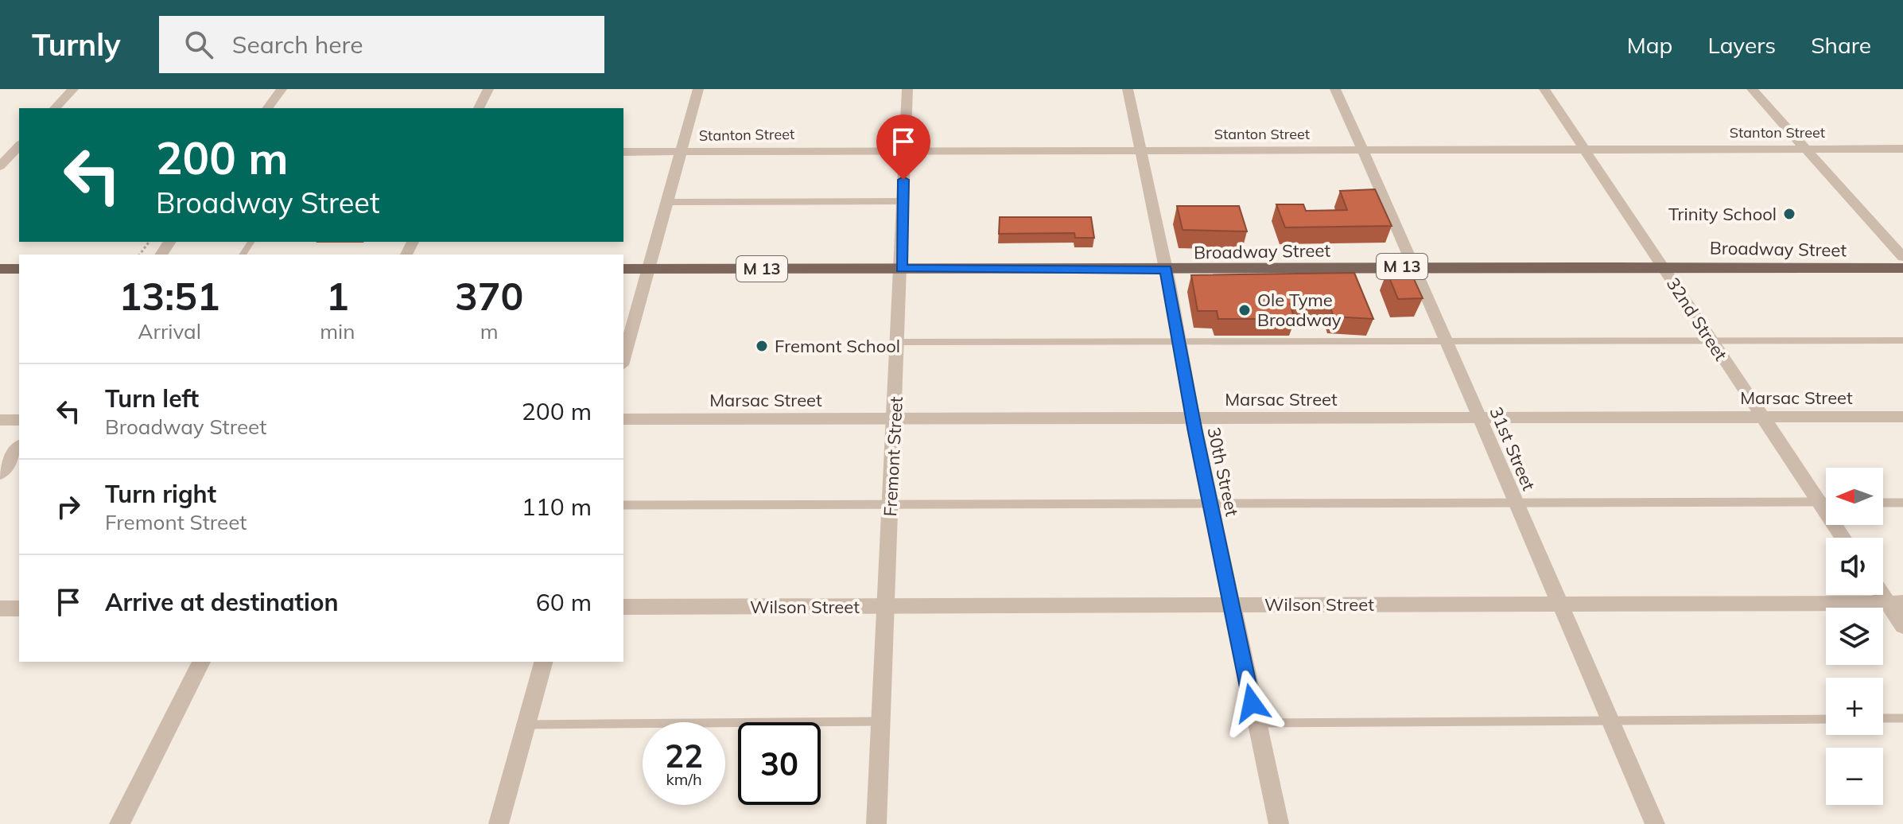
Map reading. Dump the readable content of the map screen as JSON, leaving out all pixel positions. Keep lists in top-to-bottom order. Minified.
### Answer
{"streets":{"main road":["Broadway Street","M 13"],"street":["Stanton Street","32nd Street","Marsac Street","31st Street","Fremont Street","30th Street","Wilson Street"]},"crossings":[["Stanton Street","32nd Street"],["Stanton Street","31st Street"],["Stanton Street","Fremont Street"],["Stanton Street","30th Street"],["Broadway Street","32nd Street"],["Broadway Street","31st Street"],["Broadway Street","Fremont Street"],["Broadway Street","30th Street"],["32nd Street","Marsac Street"],["Marsac Street","31st Street"],["Marsac Street","Fremont Street"],["Marsac Street","30th Street"],["31st Street","Wilson Street"],["Fremont Street","Wilson Street"],["30th Street","Wilson Street"]],"places":["Trinity School","Ole Tyme Broadway","Fremont School"],"north":"left","page":{"header":"Turnly","search":"Search here","nav":["Map","Layers","Share"],"turn":["200 m","Broadway Street"],"eta":["13:51","Arrival","1","min","370","m"],"list":[{"name":"Turn left","note":"Broadway Street","value":"200 m"},{"name":"Turn right","note":"Fremont Street","value":"110 m"},{"name":"Arrive at destination","value":"60 m"}],"map_buttons":["+","−"],"speed":"22 km/h","limit":"30"}}
